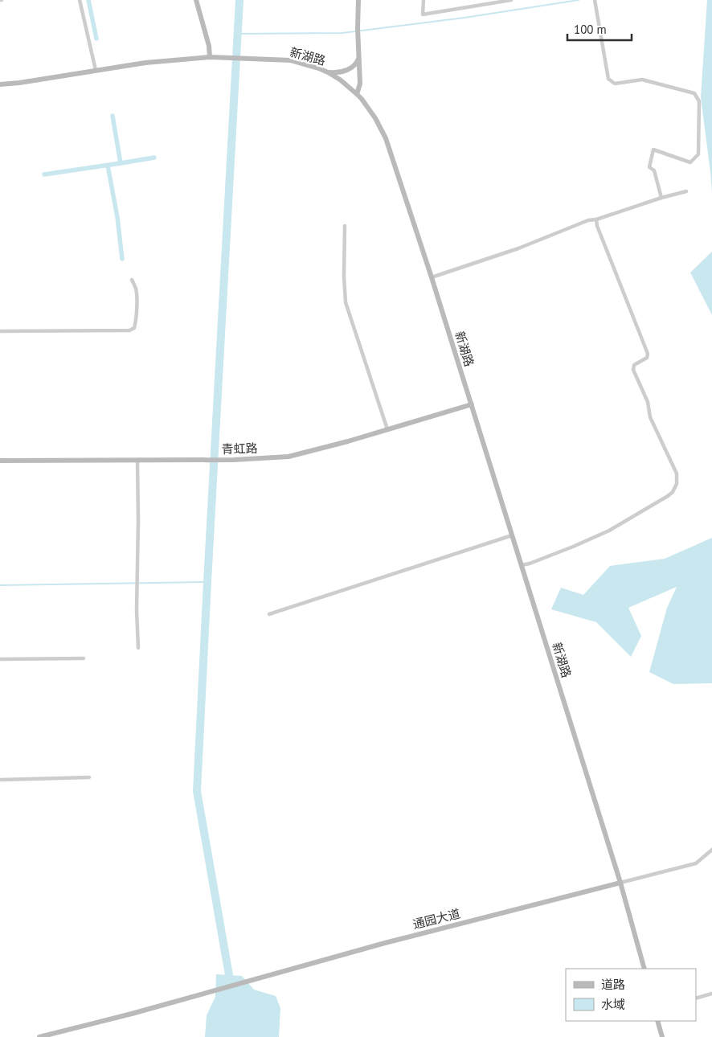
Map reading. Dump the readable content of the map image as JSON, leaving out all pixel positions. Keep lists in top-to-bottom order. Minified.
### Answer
{"streets":{"main road":["新湖路","青虹路","通园大道"]},"crossings":[["新湖路","青虹路"],["新湖路","通园大道"]],"legend":["道路","水域"],"scale_bar":"100 m"}
